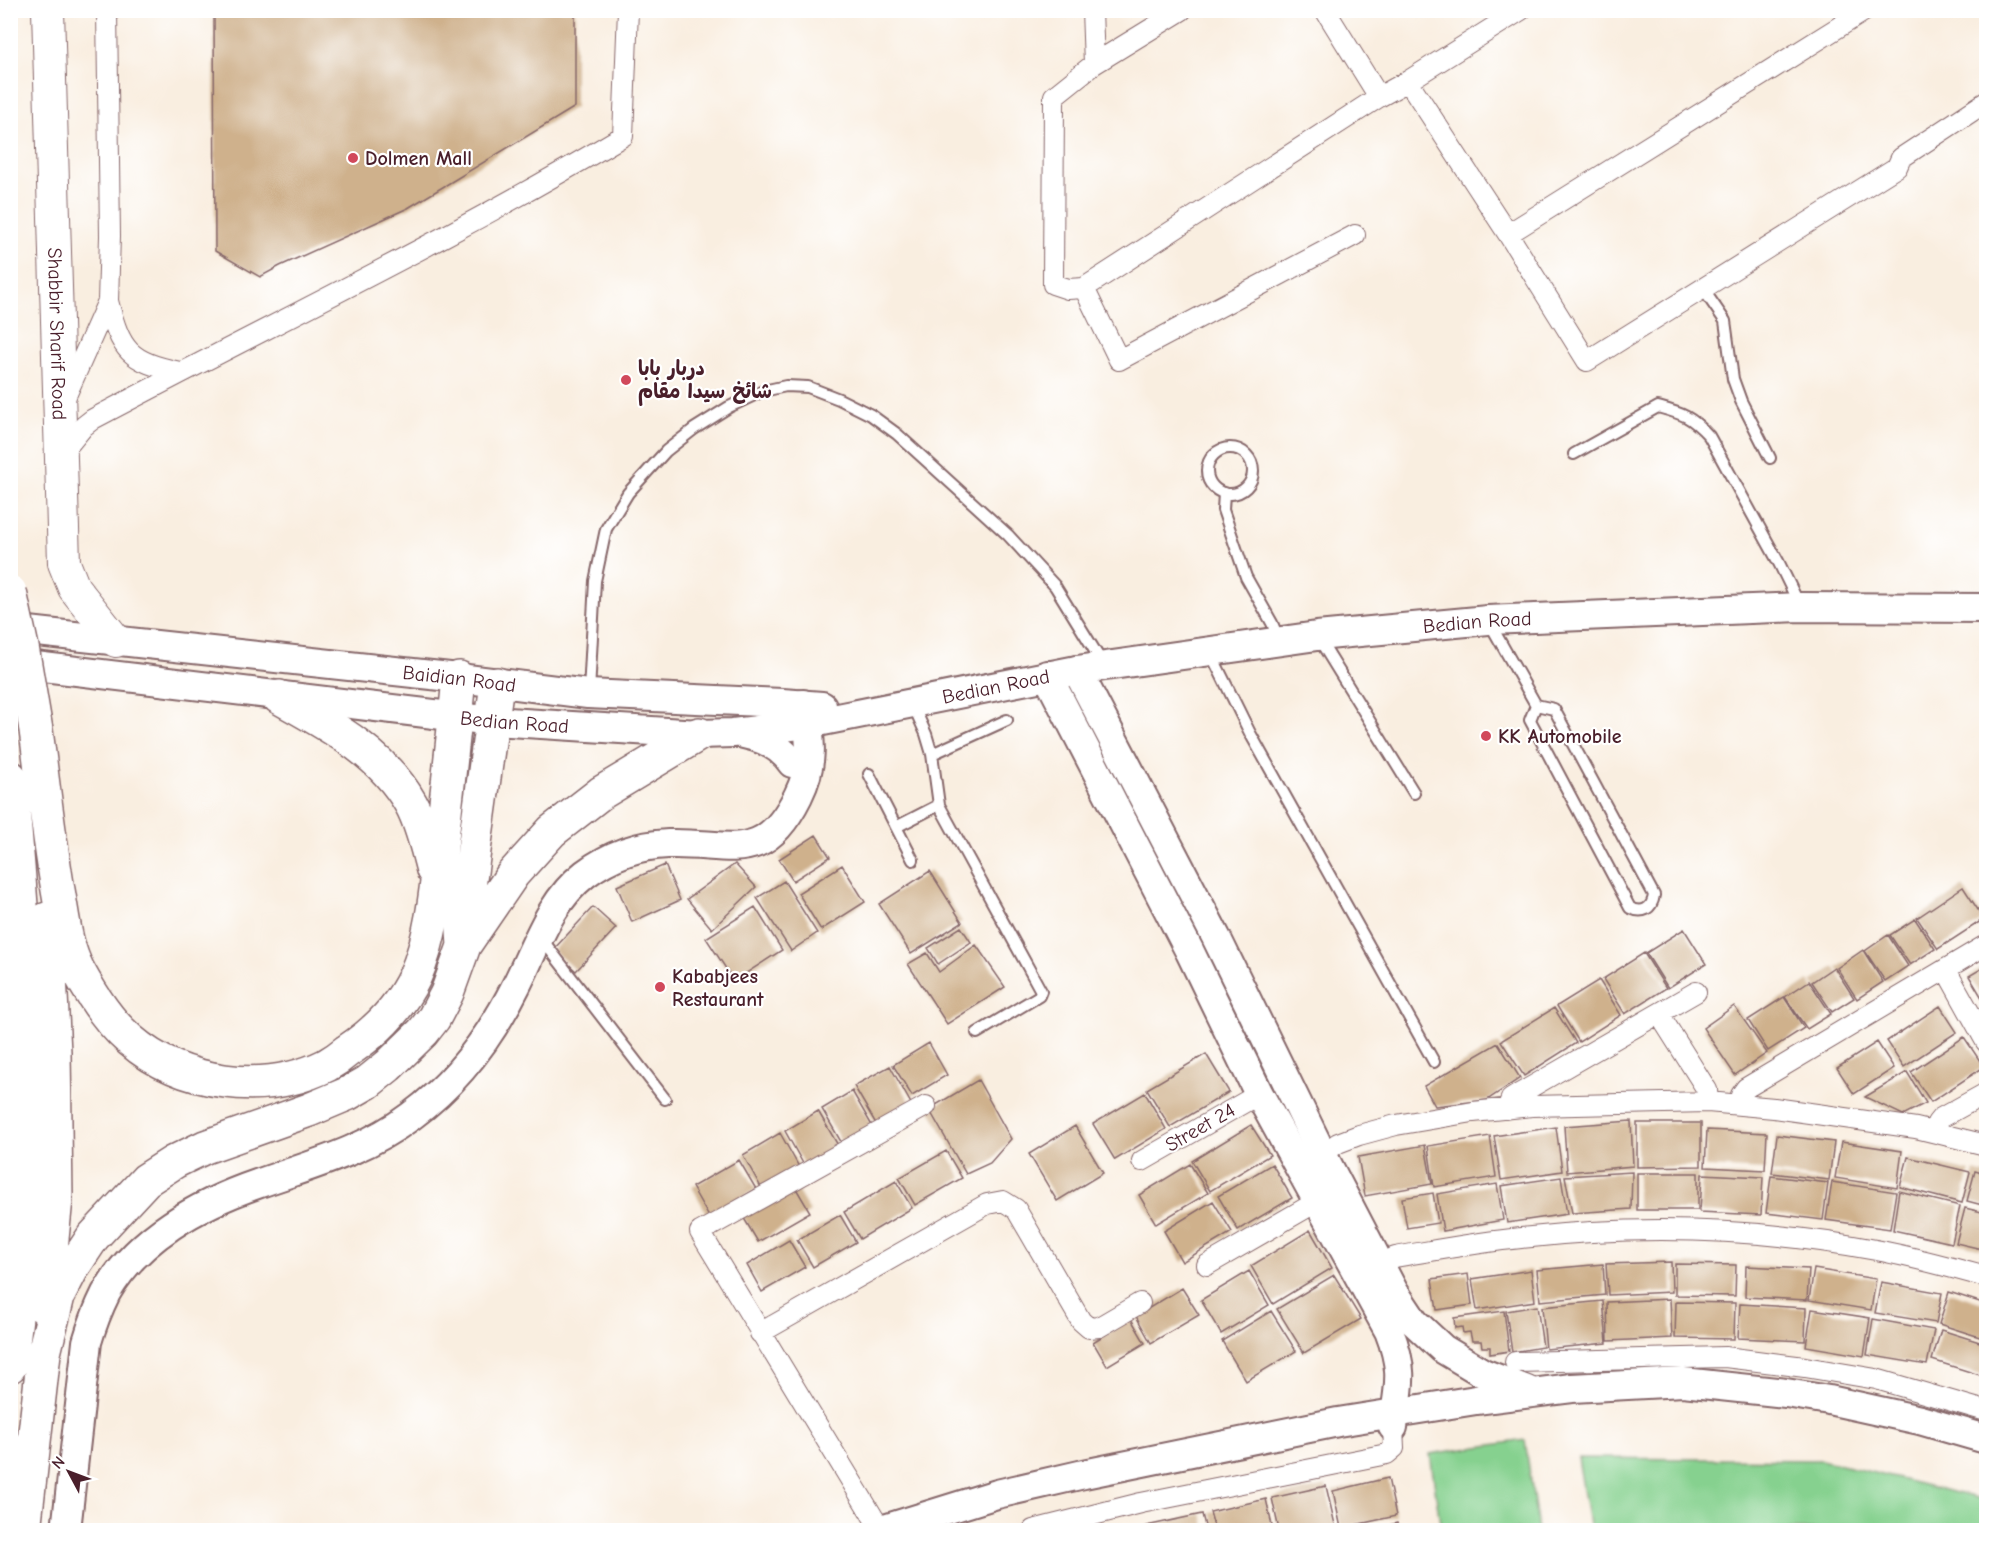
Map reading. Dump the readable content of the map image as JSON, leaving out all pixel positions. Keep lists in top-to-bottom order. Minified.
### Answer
{"streets":{"main road":["Shabbir Sharif Road"],"street":["Bedian Road","Baidian Road","Street 24"]},"crossings":[["Shabbir Sharif Road","Baidian Road"],["Bedian Road","Baidian Road"]],"places":["Dolmen Mall","دربار بابا شائخ سیدا مقام","KK Automobile","Kababjees Restaurant"],"north":"top left"}
